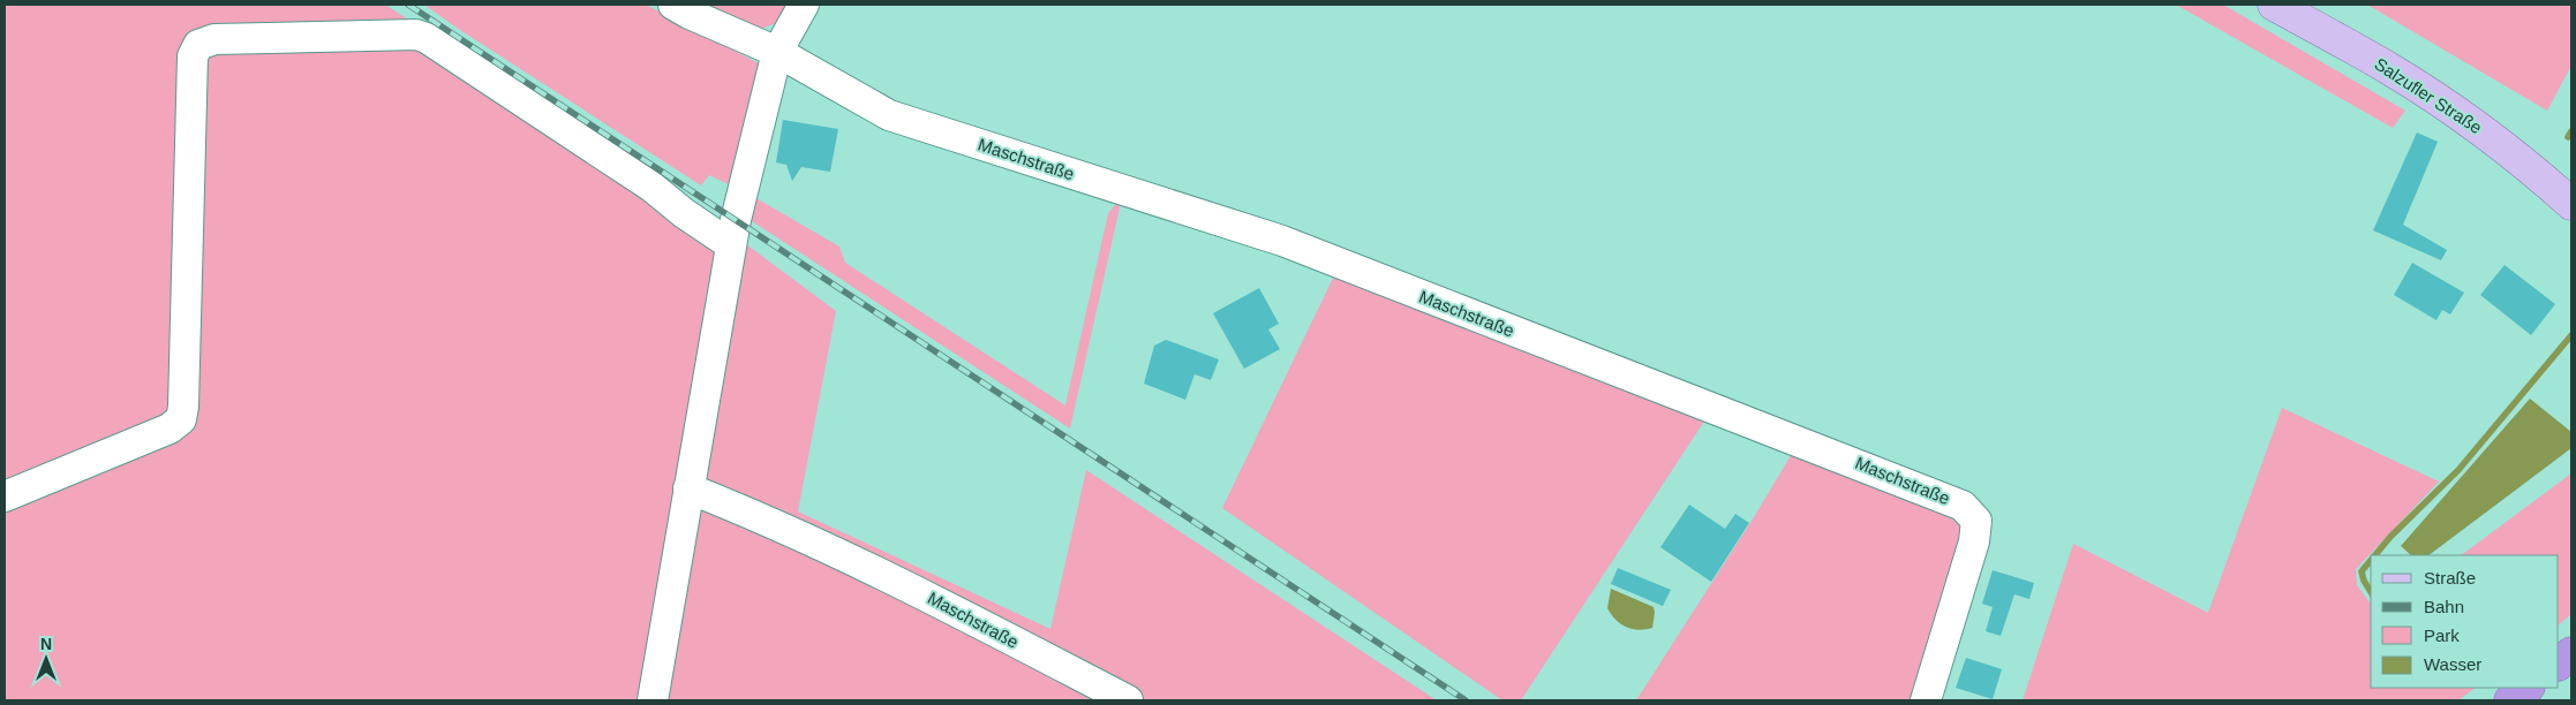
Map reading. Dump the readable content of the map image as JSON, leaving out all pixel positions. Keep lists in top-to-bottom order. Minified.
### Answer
{"streets":{"main road":["Salzufler Straße"],"street":["Maschstraße"]},"legend":["Straße","Bahn","Park","Wasser"],"north":"top"}
